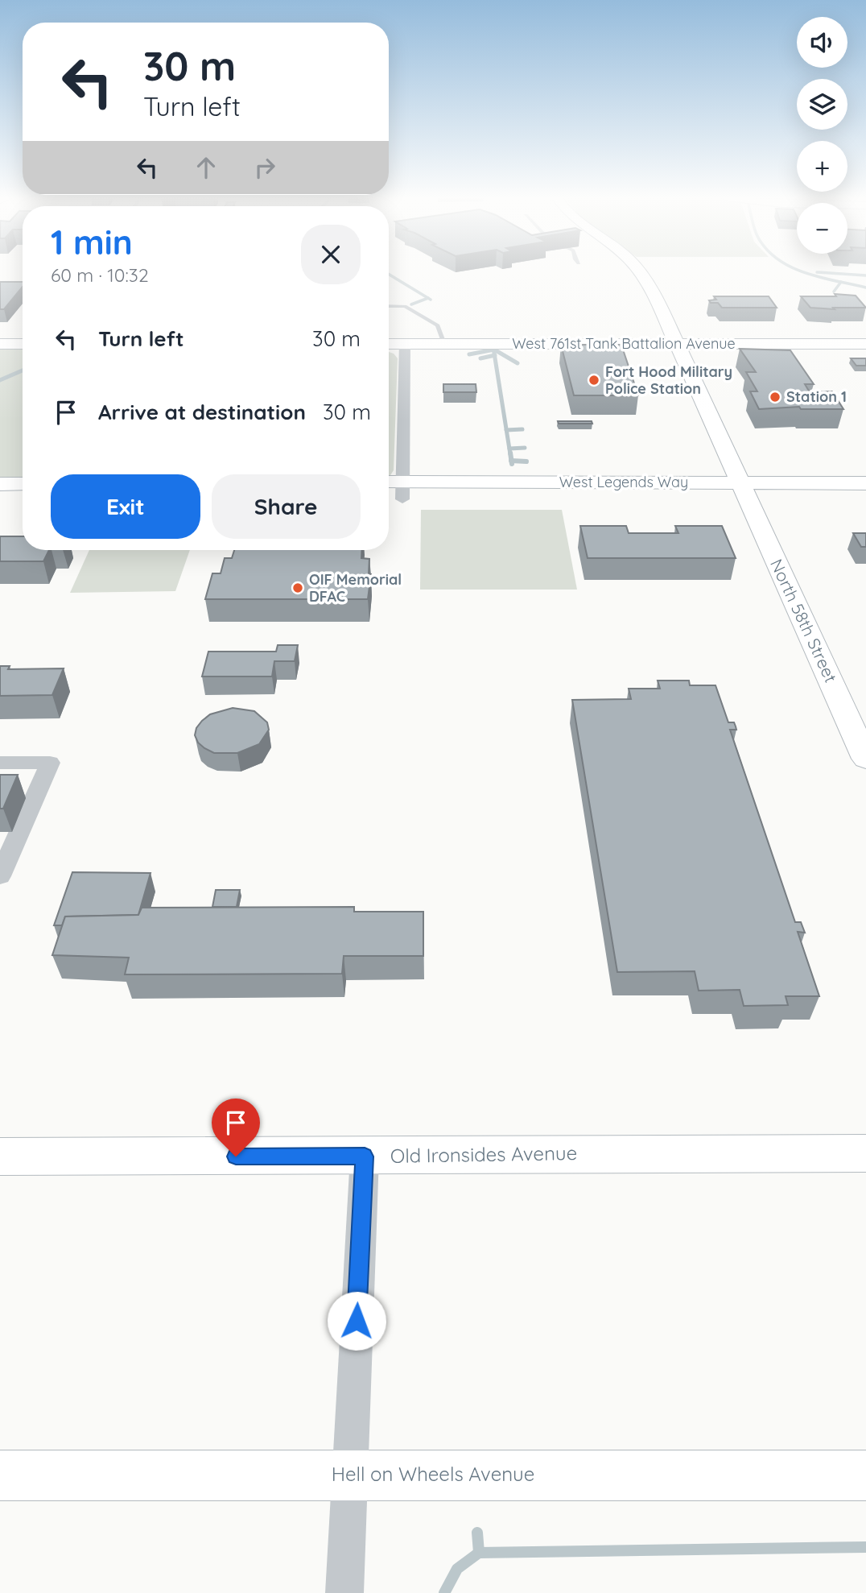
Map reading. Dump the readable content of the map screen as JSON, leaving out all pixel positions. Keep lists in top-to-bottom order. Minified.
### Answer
{"streets":{"street":["West 761st Tank Battalion Avenue","West Legends Way","North 58th Street","Old Ironsides Avenue","Hell on Wheels Avenue"]},"crossings":[["West 761st Tank Battalion Avenue","North 58th Street"],["West Legends Way","North 58th Street"]],"places":["Fort Hood Military Police Station","Station 1","OIF Memorial DFAC"],"page":{"map_buttons":["+","−"],"turn":["30 m","Turn left"],"heading":["1 min","60 m · 10:32"],"list":[{"name":"Turn left","value":"30 m"},{"name":"Arrive at destination","value":"30 m"}],"buttons":["Exit","Share"]}}
